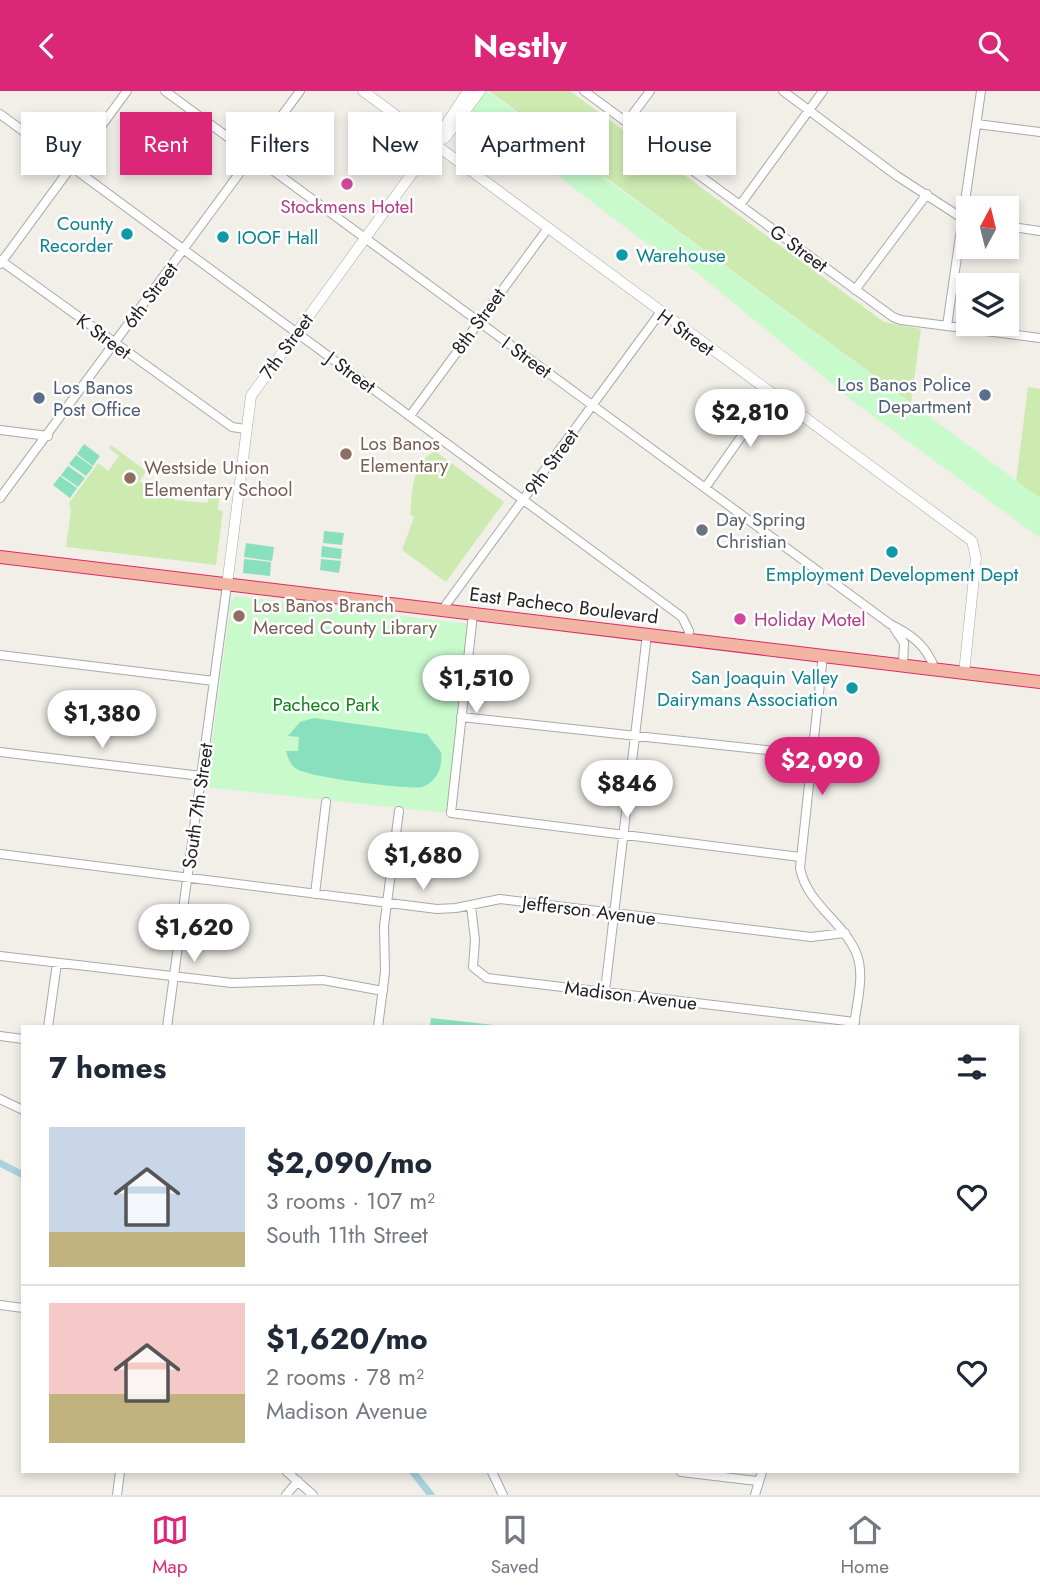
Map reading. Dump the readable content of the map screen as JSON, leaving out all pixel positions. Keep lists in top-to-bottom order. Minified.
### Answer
{"streets":{"highway":["East Pacheco Boulevard"],"street":["G Street","6th Street","8th Street","H Street","K Street","7th Street","I Street","J Street","9th Street","South 7th Street","Jefferson Avenue","Madison Avenue"]},"crossings":[["6th Street","K Street"],["6th Street","J Street"],["8th Street","H Street"],["8th Street","I Street"],["8th Street","J Street"],["H Street","9th Street"],["H Street","East Pacheco Boulevard"],["K Street","7th Street"],["7th Street","I Street"],["7th Street","J Street"],["7th Street","East Pacheco Boulevard"],["7th Street","South 7th Street"],["I Street","9th Street"],["I Street","East Pacheco Boulevard"],["J Street","9th Street"],["J Street","East Pacheco Boulevard"],["9th Street","East Pacheco Boulevard"],["East Pacheco Boulevard","South 7th Street"],["South 7th Street","Jefferson Avenue"],["Jefferson Avenue","Madison Avenue"]],"parks":["Pacheco Park"],"places":["Stockmens Hotel","County Recorder","IOOF Hall","Warehouse","Los Banos Police Department","Los Banos Post Office","Los Banos Elementary","Westside Union Elementary School","Day Spring Christian","Employment Development Dept","Los Banos Branch Merced County Library","Holiday Motel","San Joaquin Valley Dairymans Association"],"north":"top","page":{"header":"Nestly","chip":["Buy","Rent","Filters","New","Apartment","House"],"price":["$2,810","$1,510","$1,380","$2,090","$846","$1,680","$1,620"],"heading":"7 homes","list":[{"name":"$2,090/mo","note":"3 rooms · 107 m² · South 11th Street"},{"name":"$1,620/mo","note":"2 rooms · 78 m² · Madison Avenue"}],"tabs":["Map","Saved","Home"]}}
